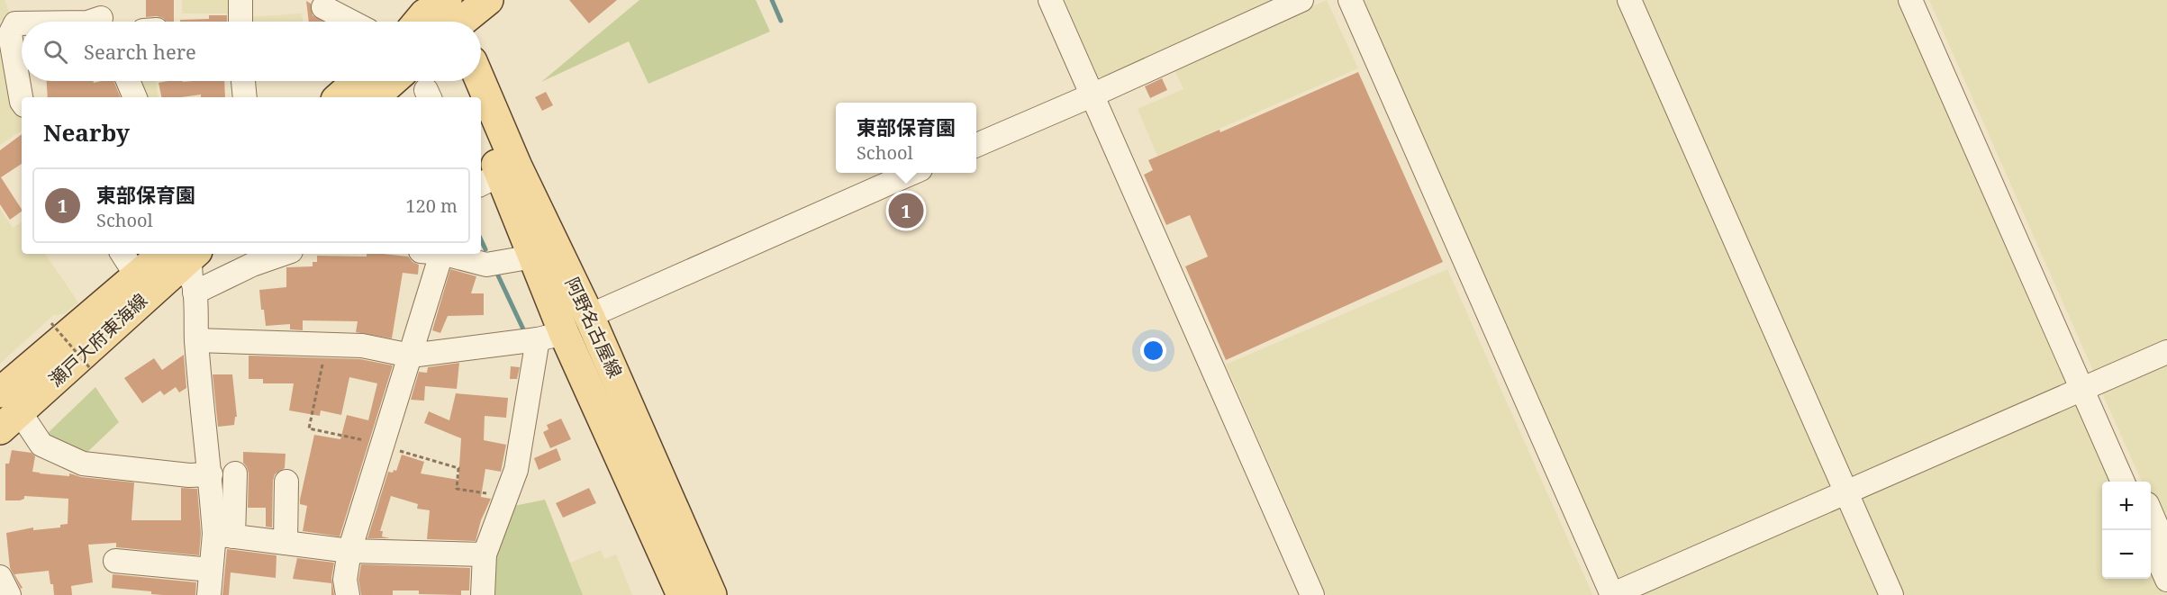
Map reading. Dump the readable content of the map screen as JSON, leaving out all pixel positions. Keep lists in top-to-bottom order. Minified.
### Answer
{"streets":{"main road":["阿野名古屋線","瀬戸大府東海線"]},"page":{"search":"Search here","heading":"Nearby","popup":["東部保育園","School"],"list":[{"mark":"1","name":"東部保育園","note":"School","value":"120 m"}],"pins":"1","map_buttons":["+","−"]}}
